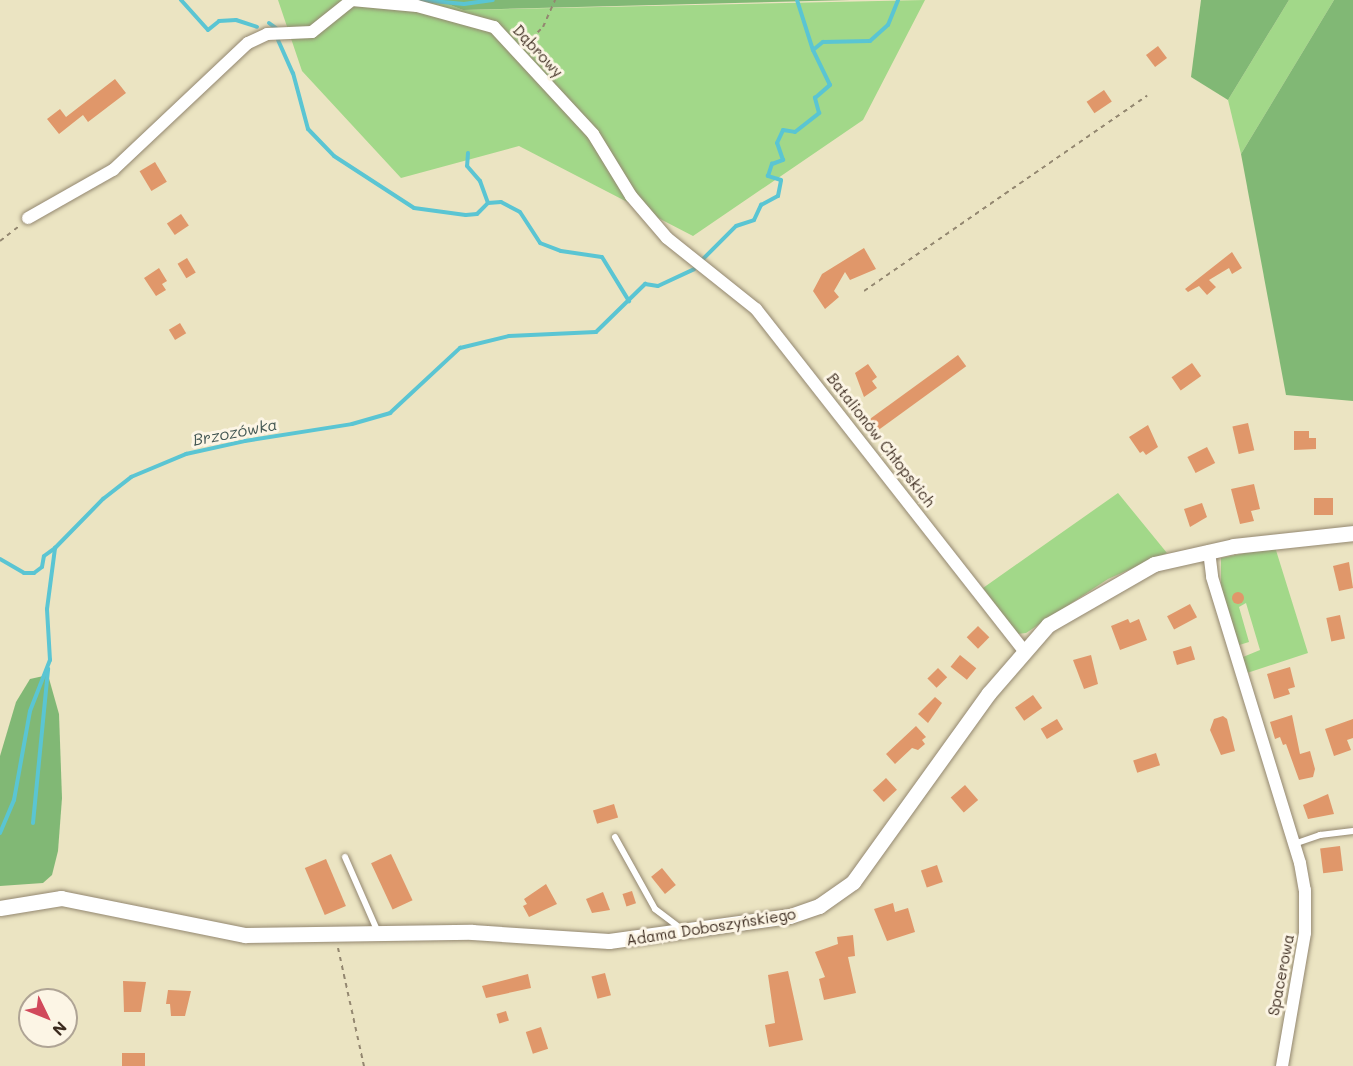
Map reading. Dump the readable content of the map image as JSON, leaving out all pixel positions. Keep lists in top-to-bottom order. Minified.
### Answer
{"streets":{"street":["Dąbrowy","Batalionów Chłopskich","Adama Doboszyńskiego","Spacerowa"]},"crossings":[["Dąbrowy","Batalionów Chłopskich"],["Batalionów Chłopskich","Adama Doboszyńskiego"],["Adama Doboszyńskiego","Spacerowa"]],"water":["Brzozówka"],"north":"bottom right"}
